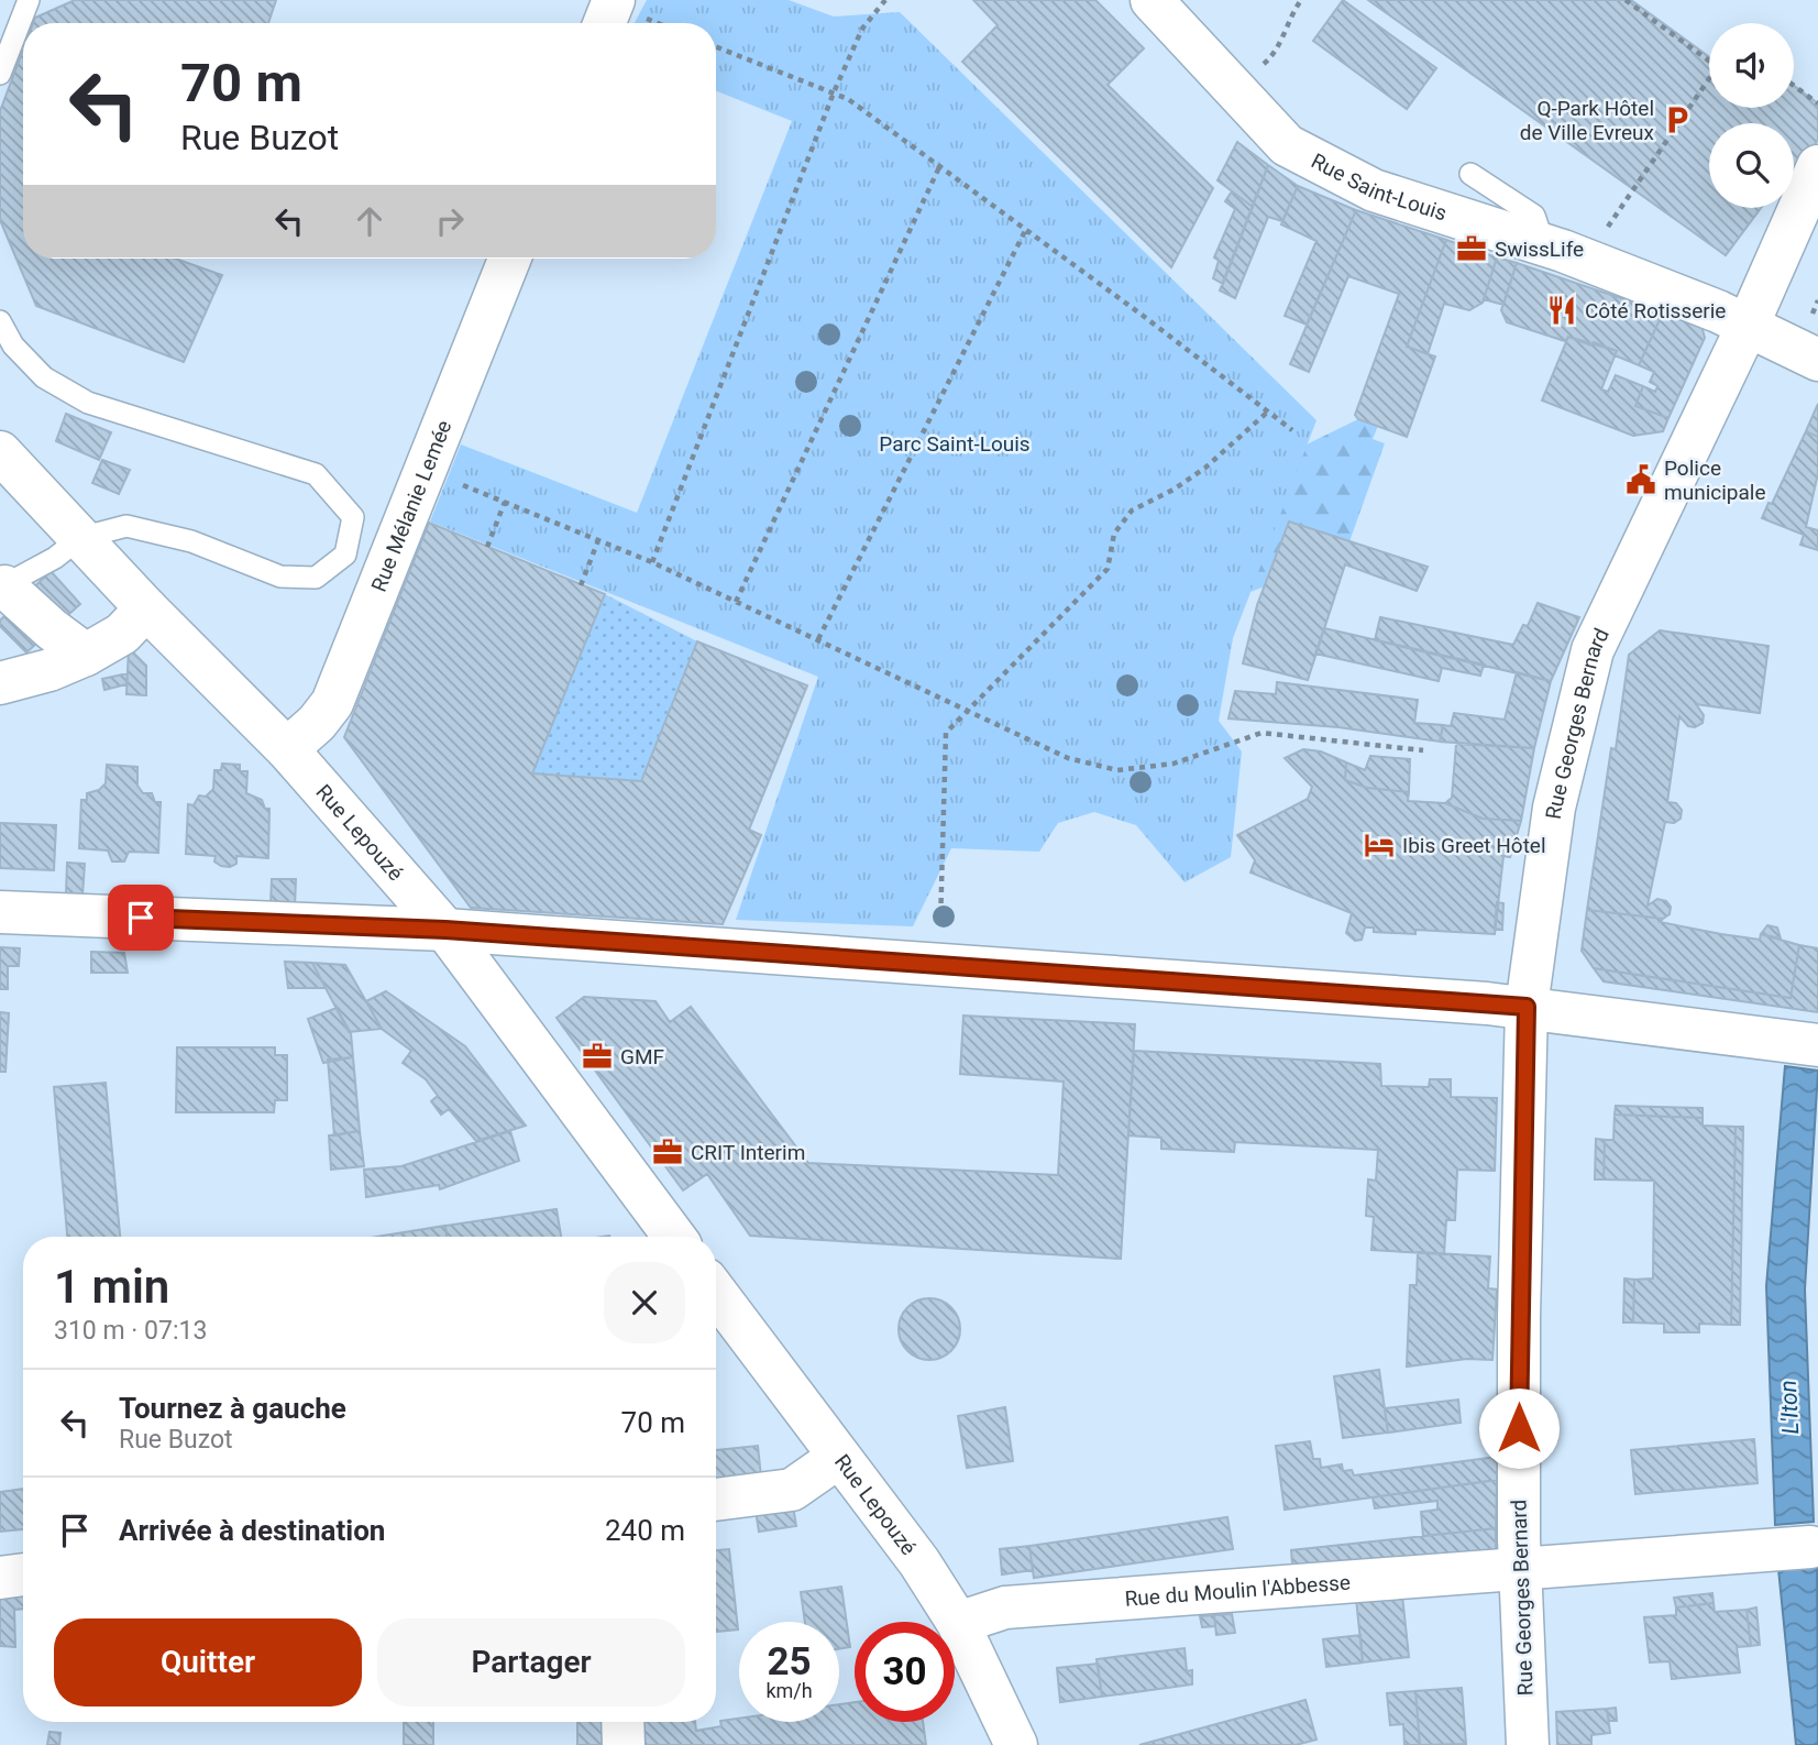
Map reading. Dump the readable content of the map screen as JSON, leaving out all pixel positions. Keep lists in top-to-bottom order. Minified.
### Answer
{"streets":{"street":["Rue Saint-Louis","Rue Mélanie Lemée","Rue Georges Bernard","Rue Lepouzé","Rue du Moulin l'Abbesse"]},"crossings":[["Rue Saint-Louis","Rue Georges Bernard"],["Rue Mélanie Lemée","Rue Lepouzé"],["Rue Georges Bernard","Rue du Moulin l'Abbesse"],["Rue Lepouzé","Rue du Moulin l'Abbesse"]],"water":["L'Iton"],"parks":["Parc Saint-Louis"],"places":{"parking":["Q-Park Hôtel de Ville Evreux"],"office":["SwissLife","GMF","CRIT Interim"],"restaurant":["Côté Rotisserie"],"public building":["Police municipale"],"hotel":["Ibis Greet Hôtel"]},"page":{"turn":["70 m","Rue Buzot"],"heading":["1 min","310 m · 07:13"],"list":[{"name":"Tournez à gauche","note":"Rue Buzot","value":"70 m"},{"name":"Arrivée à destination","value":"240 m"}],"buttons":["Quitter","Partager"],"speed":"25 km/h","limit":"30"}}
